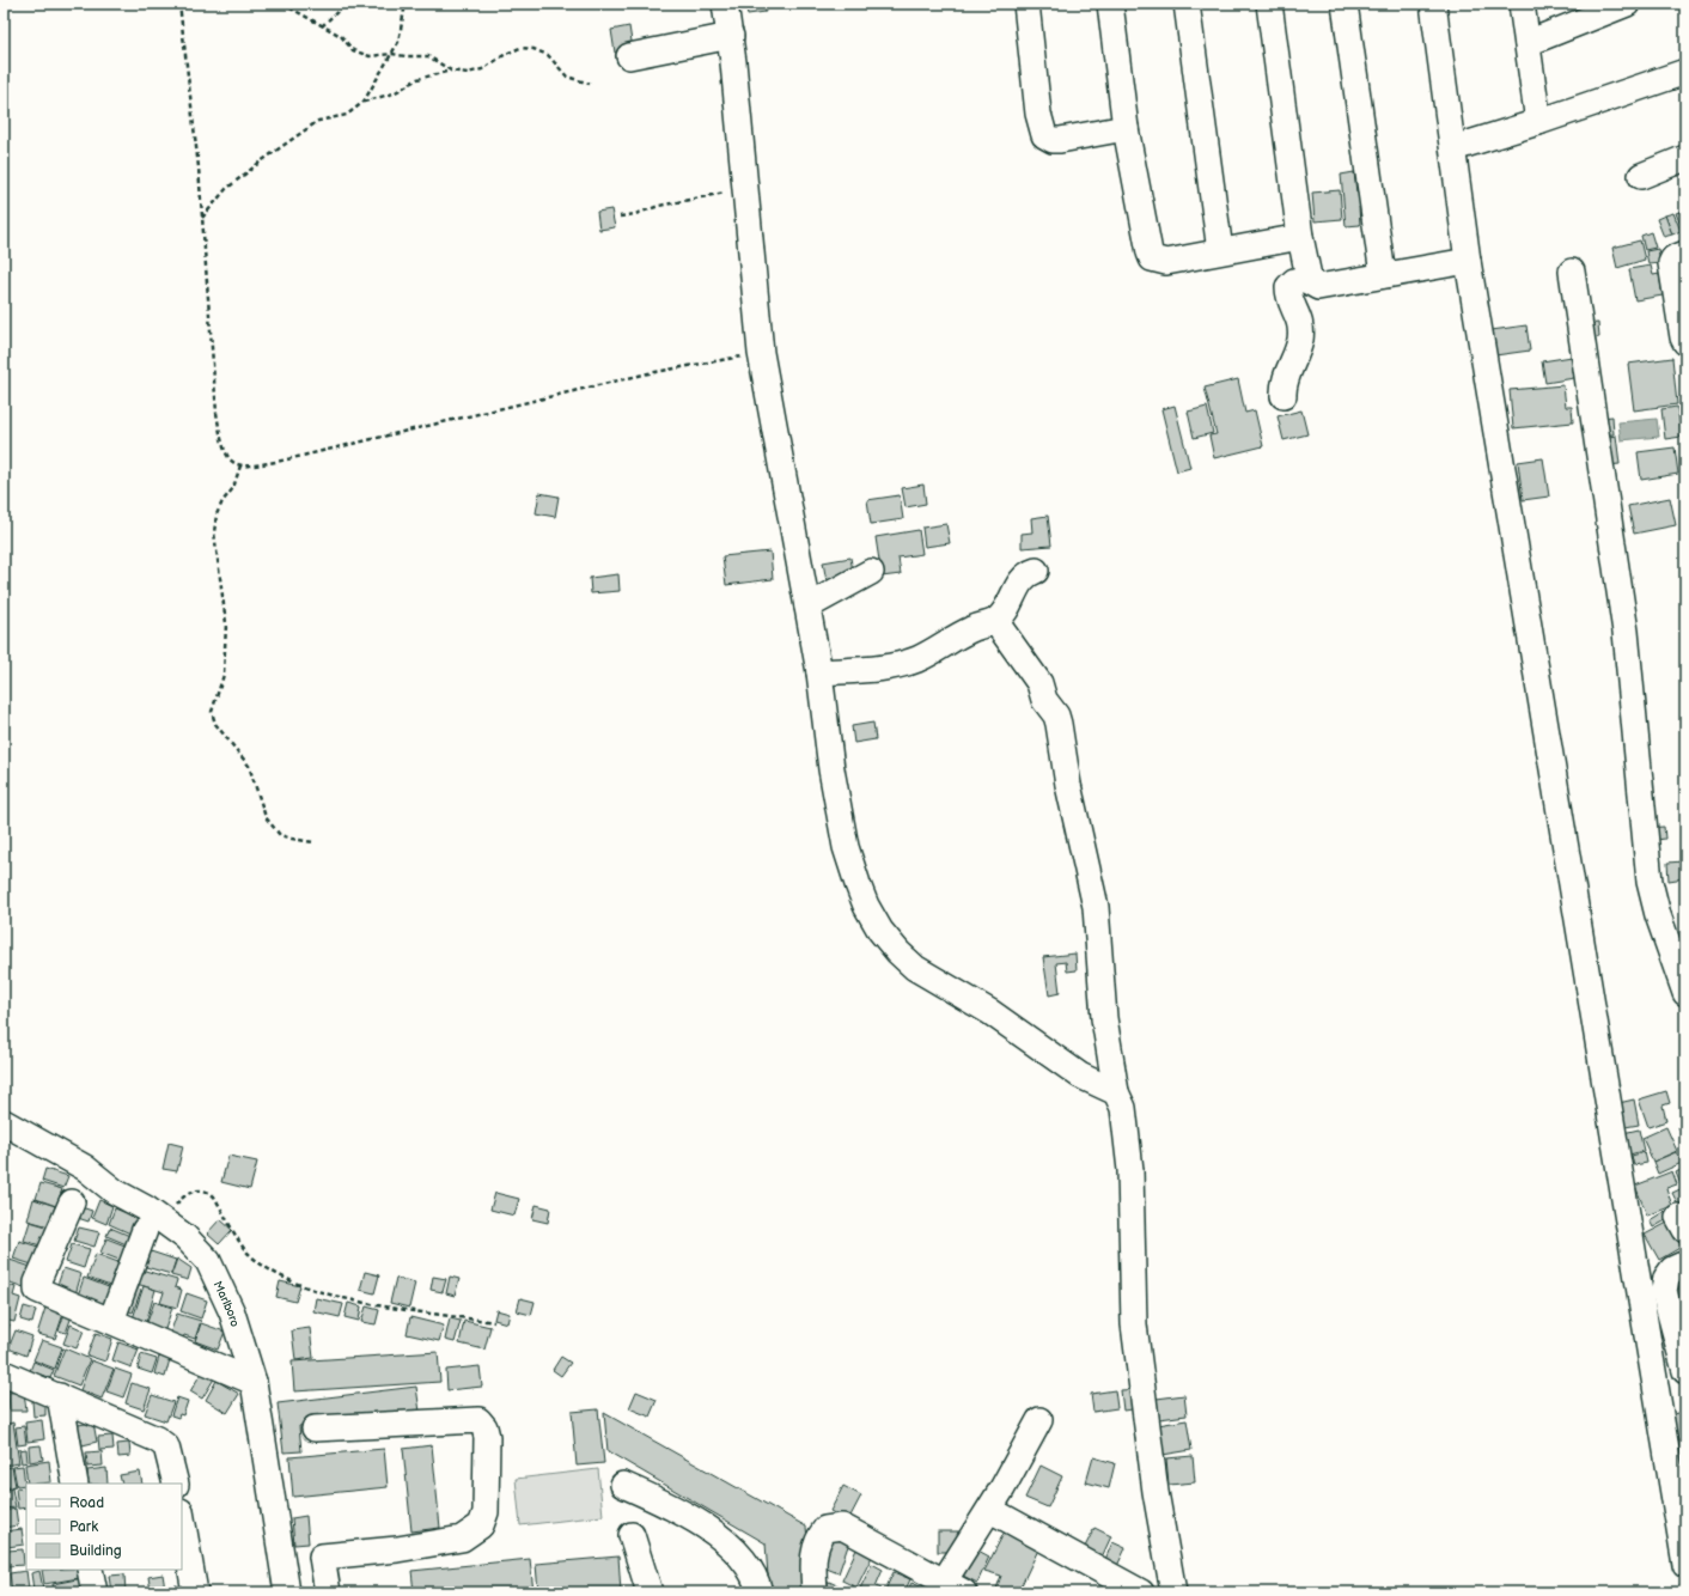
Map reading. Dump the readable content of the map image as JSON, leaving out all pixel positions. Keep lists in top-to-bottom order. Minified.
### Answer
{"streets":{"street":["Marlboro"]},"legend":["Road","Park","Building"]}
